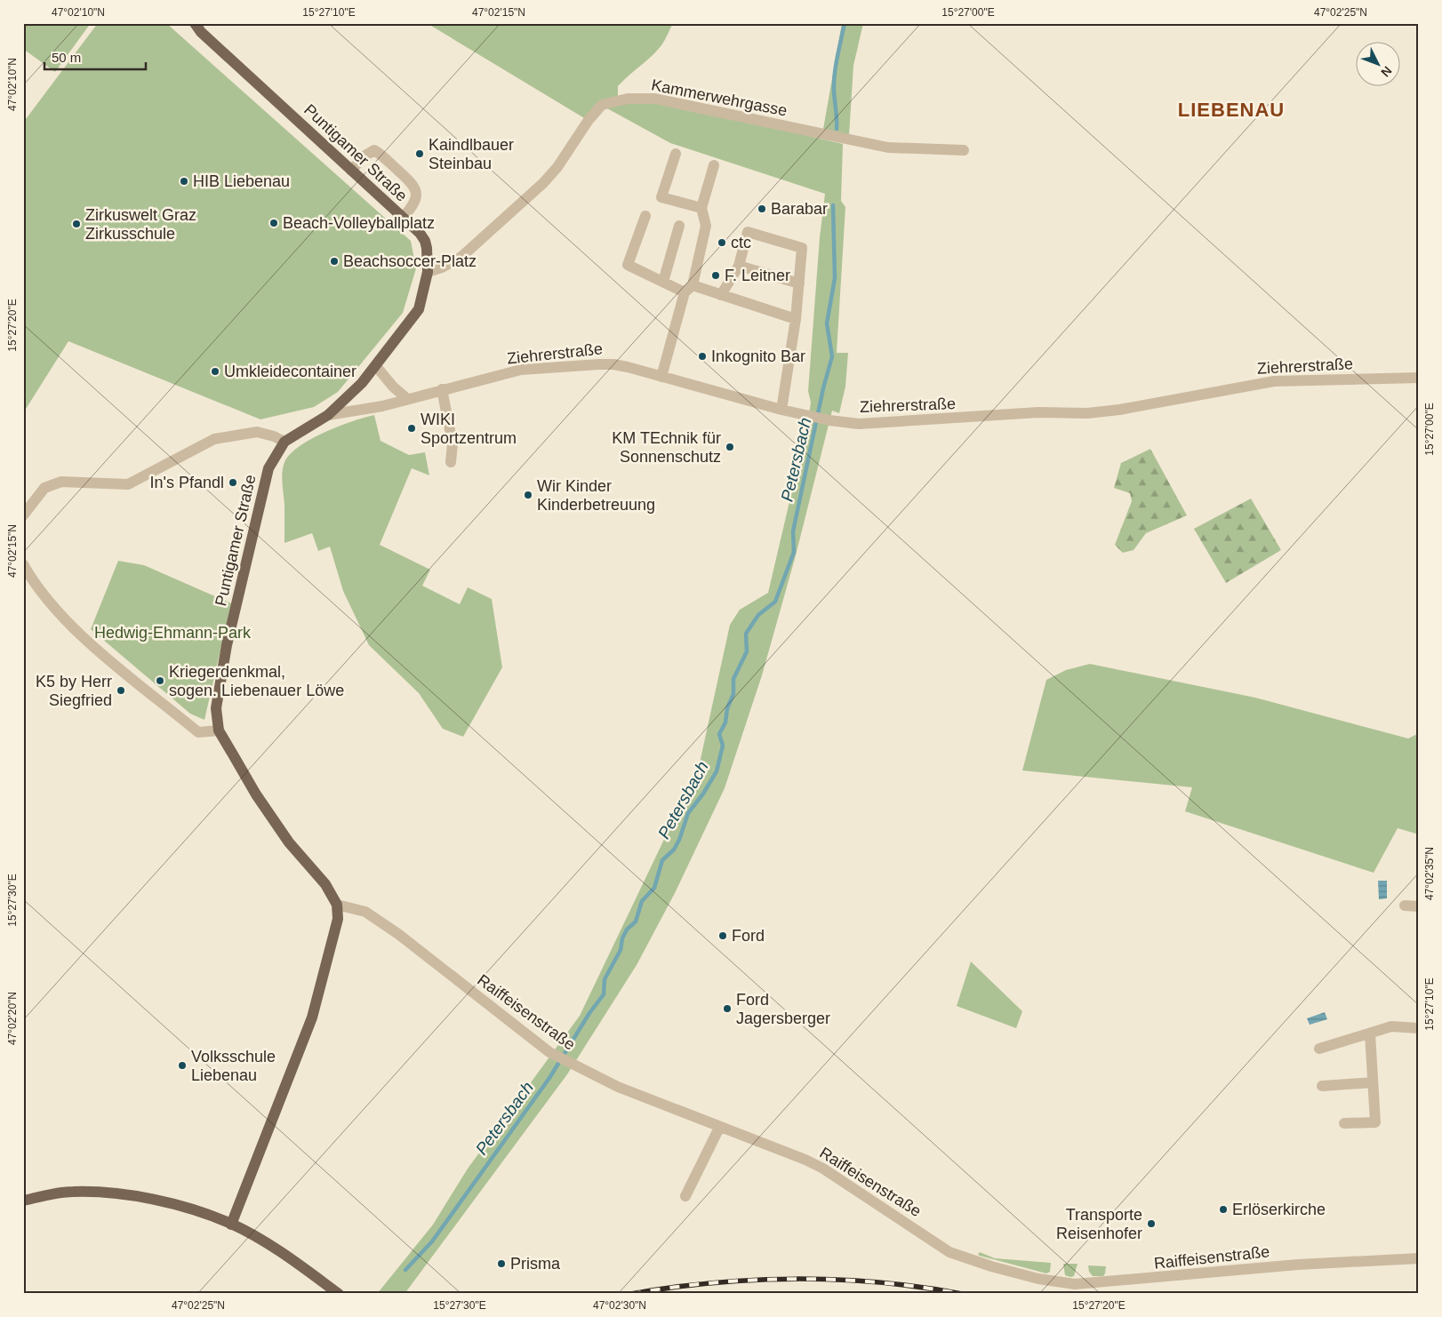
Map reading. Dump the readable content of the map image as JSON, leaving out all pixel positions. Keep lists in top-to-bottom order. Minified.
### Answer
{"streets":{"main road":["Puntigamer Straße"],"street":["Kammerwehrgasse","Ziehrerstraße","Raiffeisenstraße"]},"crossings":[["Kammerwehrgasse","Puntigamer Straße"],["Puntigamer Straße","Ziehrerstraße"],["Puntigamer Straße","Raiffeisenstraße"]],"districts":["LIEBENAU"],"water":["Petersbach"],"parks":["Hedwig-Ehmann-Park"],"places":["Kaindlbauer Steinbau","HIB Liebenau","Barabar","Beach-Volleyballplatz","Zirkuswelt Graz Zirkusschule","ctc","Beachsoccer-Platz","F. Leitner","Inkognito Bar","Umkleidecontainer","WIKI Sportzentrum","KM TEchnik für Sonnenschutz","In's Pfandl","Wir Kinder Kinderbetreuung","Kriegerdenkmal, sogen. Liebenauer Löwe","K5 by Herr Siegfried","Ford","Ford Jagersberger","Volksschule Liebenau","Erlöserkirche","Transporte Reisenhofer","Prisma"],"scale_bar":"50 m","north":"bottom right","coordinates":["47°02'10\"N","15°27'10\"E","47°02'15\"N","15°27'00\"E","47°02'25\"N","15°27'20\"E","47°02'35\"N","15°27'30\"E","47°02'20\"N","47°02'30\"N"]}
